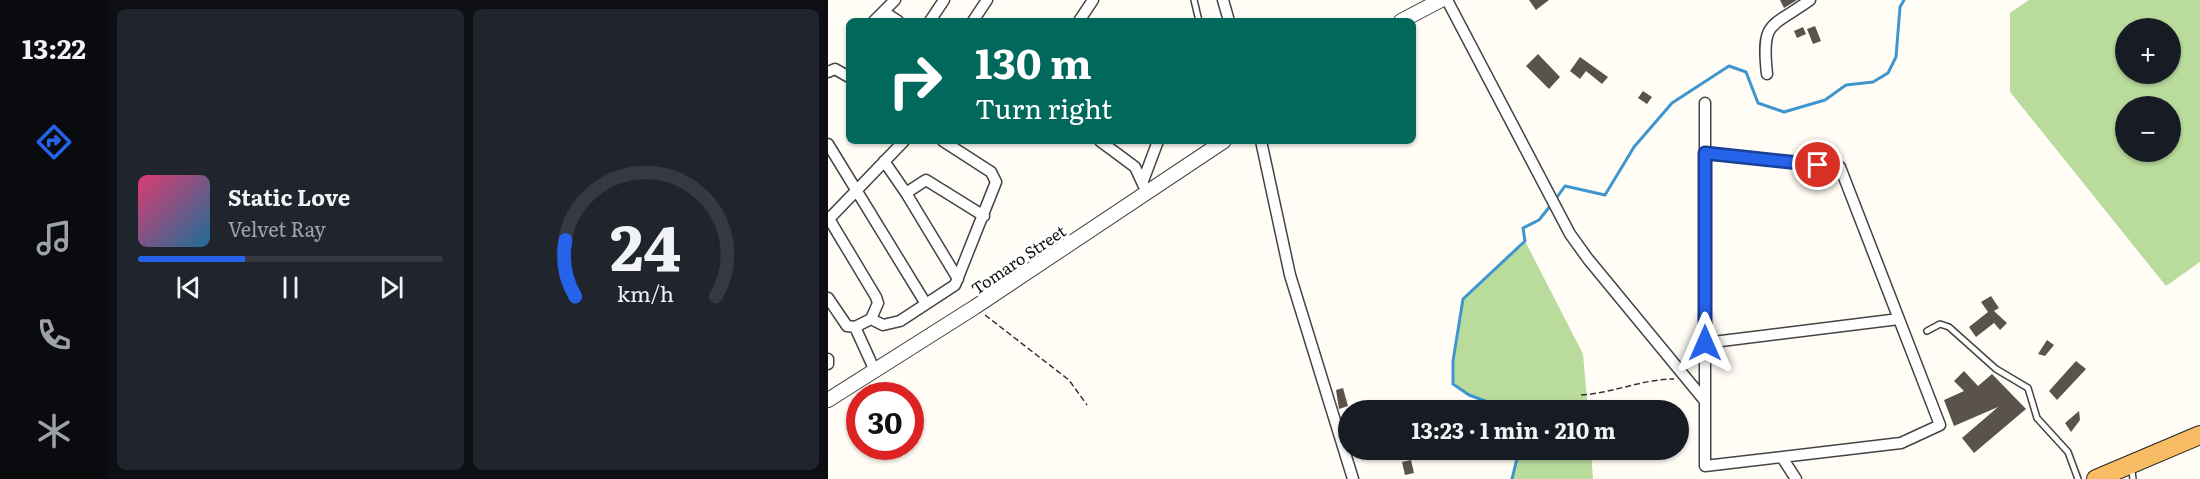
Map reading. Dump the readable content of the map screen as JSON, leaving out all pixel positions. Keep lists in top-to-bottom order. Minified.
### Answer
{"streets":{"street":["Tomaro Street"]},"page":{"tabs":"13:22","map_buttons":["+","−"],"turn":["130 m","Turn right"],"song":["Static Love","Velvet Ray"],"limit":"30","trip":"13:23 · 1 min · 210 m","gauge":["24","km/h"]}}
